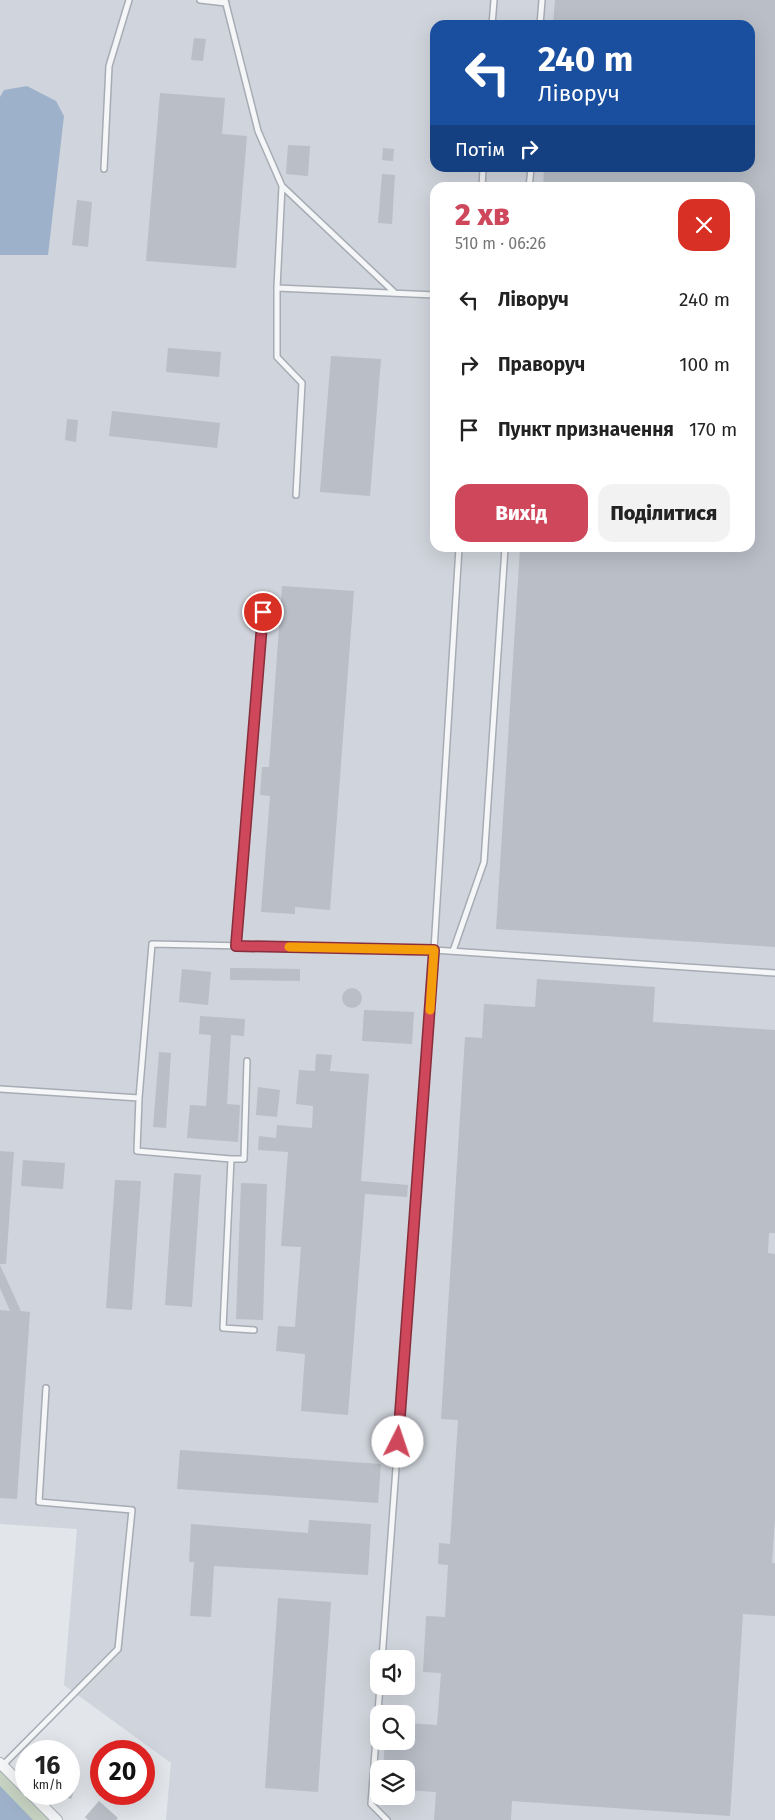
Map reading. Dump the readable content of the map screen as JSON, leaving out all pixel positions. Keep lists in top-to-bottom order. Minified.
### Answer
{"page":{"turn":["240 m","Ліворуч"],"then":"Потім","heading":["2 хв","510 m · 06:26"],"list":[{"name":"Ліворуч","value":"240 m"},{"name":"Праворуч","value":"100 m"},{"name":"Пункт призначення","value":"170 m"}],"buttons":["Вихід","Поділитися"],"speed":"16 km/h","limit":"20"}}
